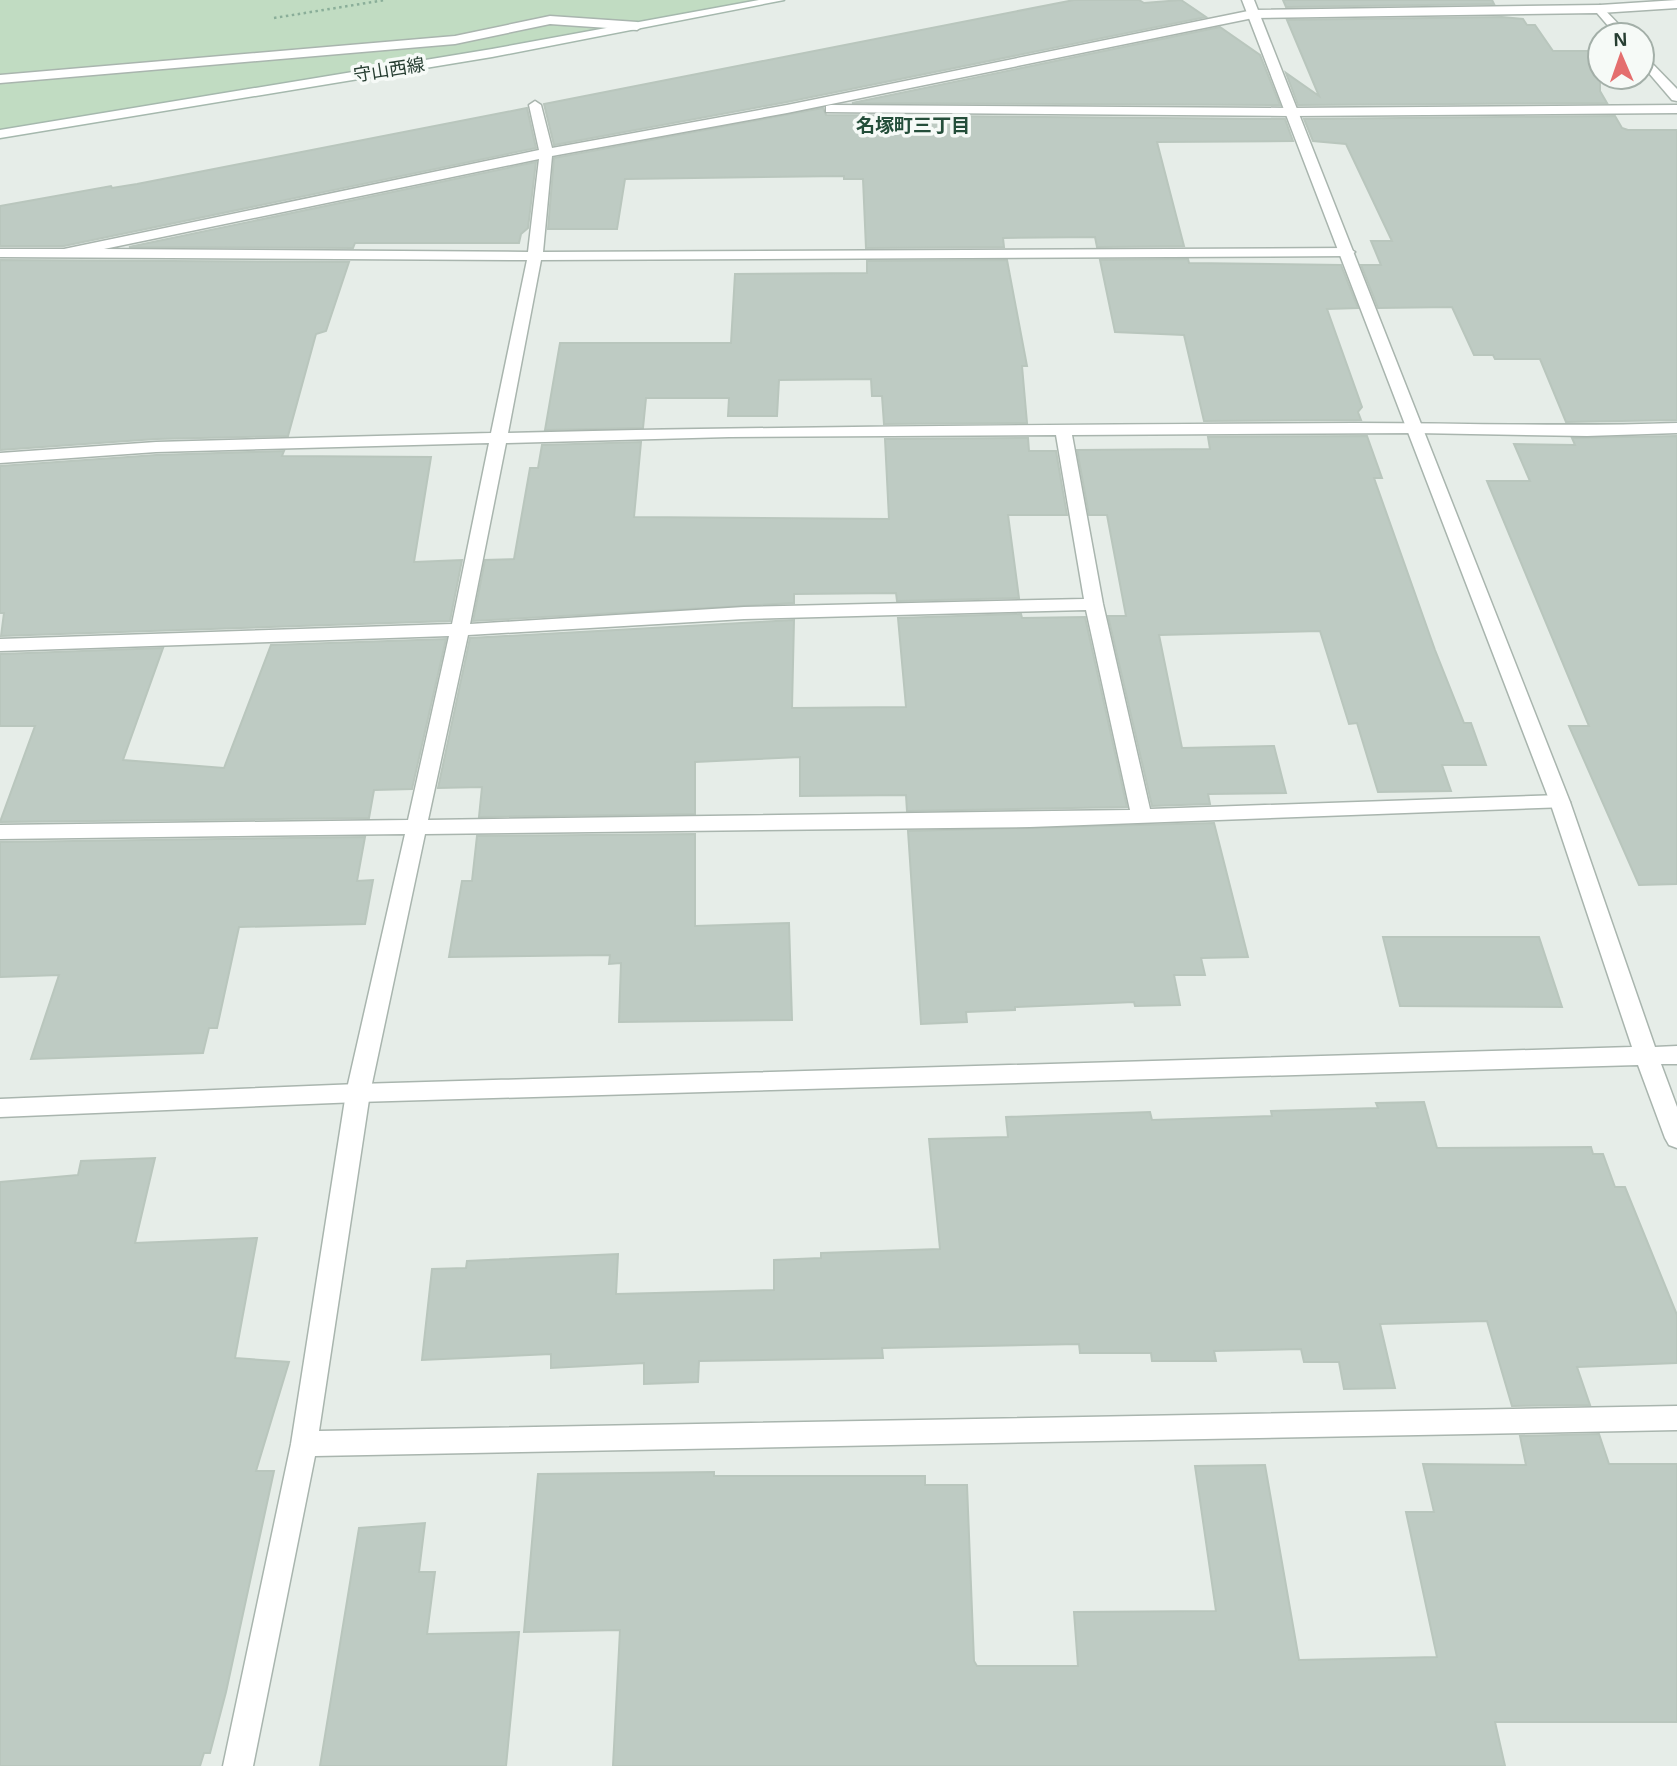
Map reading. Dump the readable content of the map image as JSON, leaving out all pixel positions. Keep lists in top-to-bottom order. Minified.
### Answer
{"streets":{"street":["守山西線"]},"districts":["名塚町三丁目"],"north":"top"}
